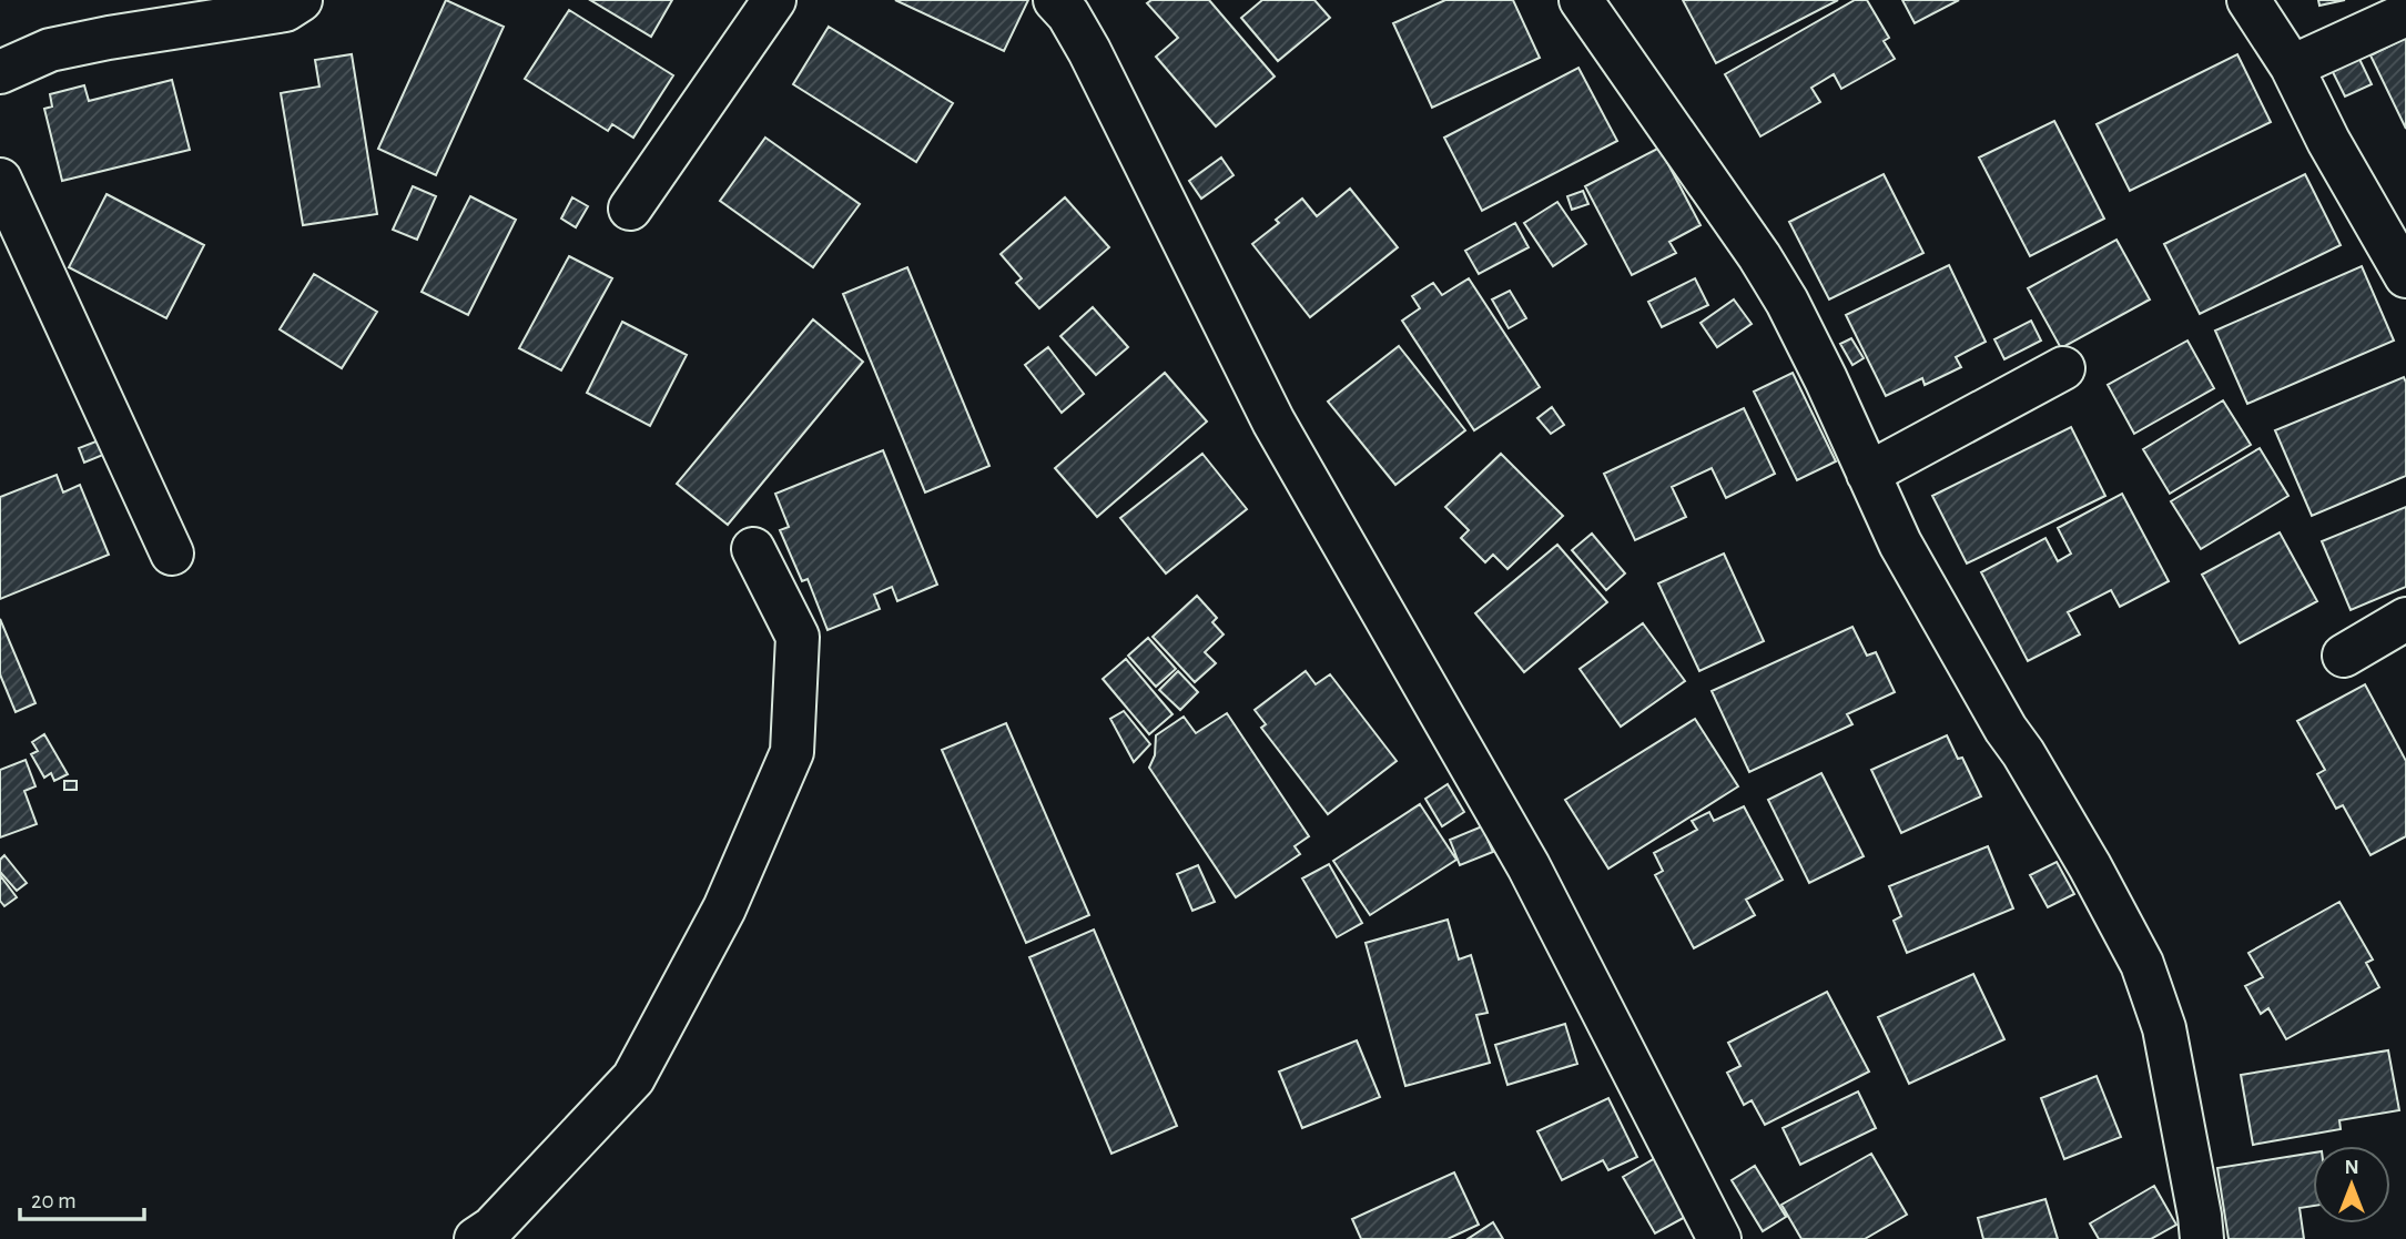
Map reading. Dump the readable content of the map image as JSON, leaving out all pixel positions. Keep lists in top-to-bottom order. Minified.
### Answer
{"scale_bar":"20 m","north":"top"}
